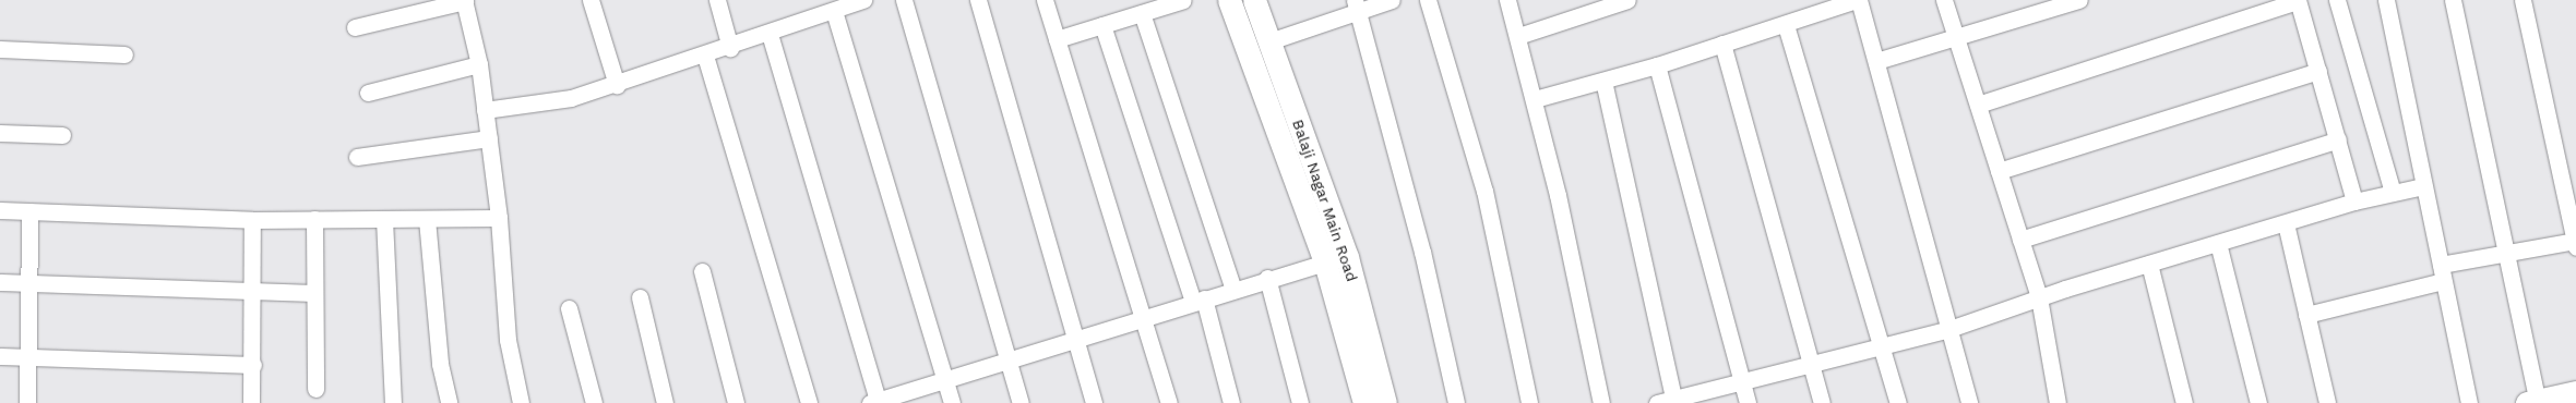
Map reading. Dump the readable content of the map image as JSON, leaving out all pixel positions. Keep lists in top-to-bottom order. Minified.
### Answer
{"streets":{"street":["Balaji Nagar Main Road"]}}
